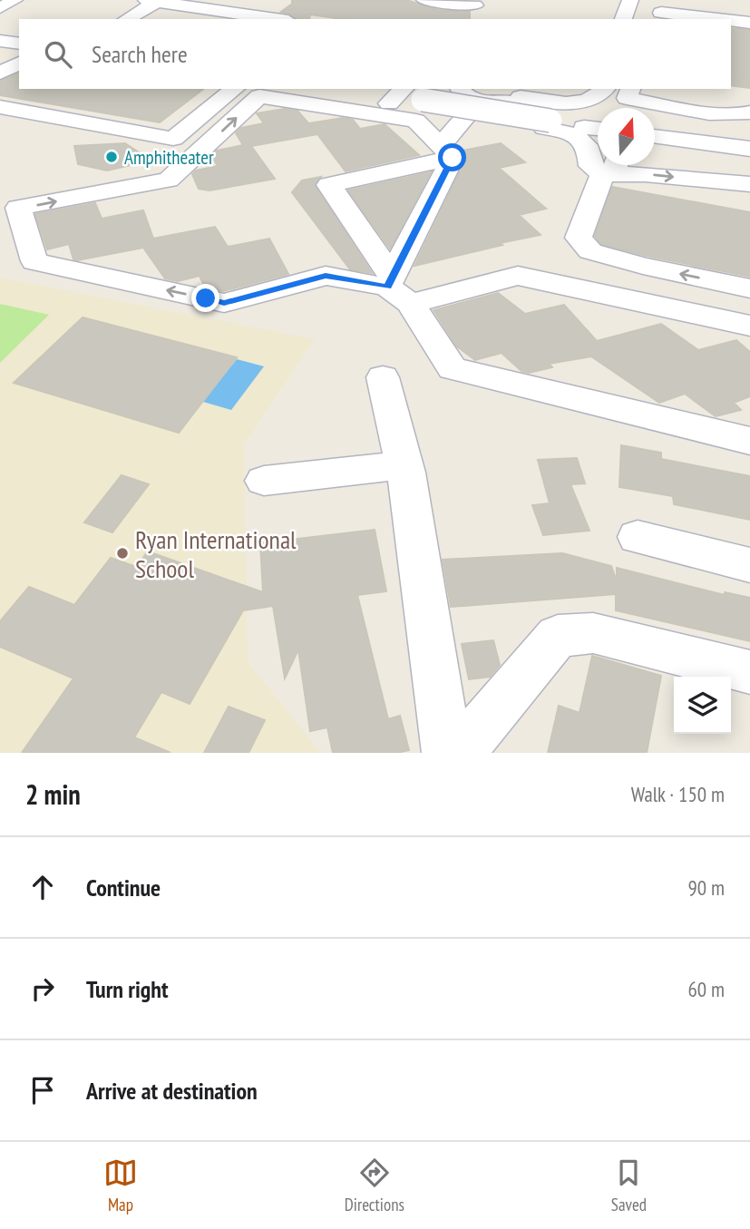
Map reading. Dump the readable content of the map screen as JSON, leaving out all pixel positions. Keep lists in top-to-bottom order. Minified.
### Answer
{"places":["Amphitheater","Ryan International School"],"north":"top","page":{"search":"Search here","heading":["2 min","Walk · 150 m"],"list":[["Continue","90 m"],["Turn right","60 m"],"Arrive at destination"],"nav":["Map","Directions","Saved"]}}
